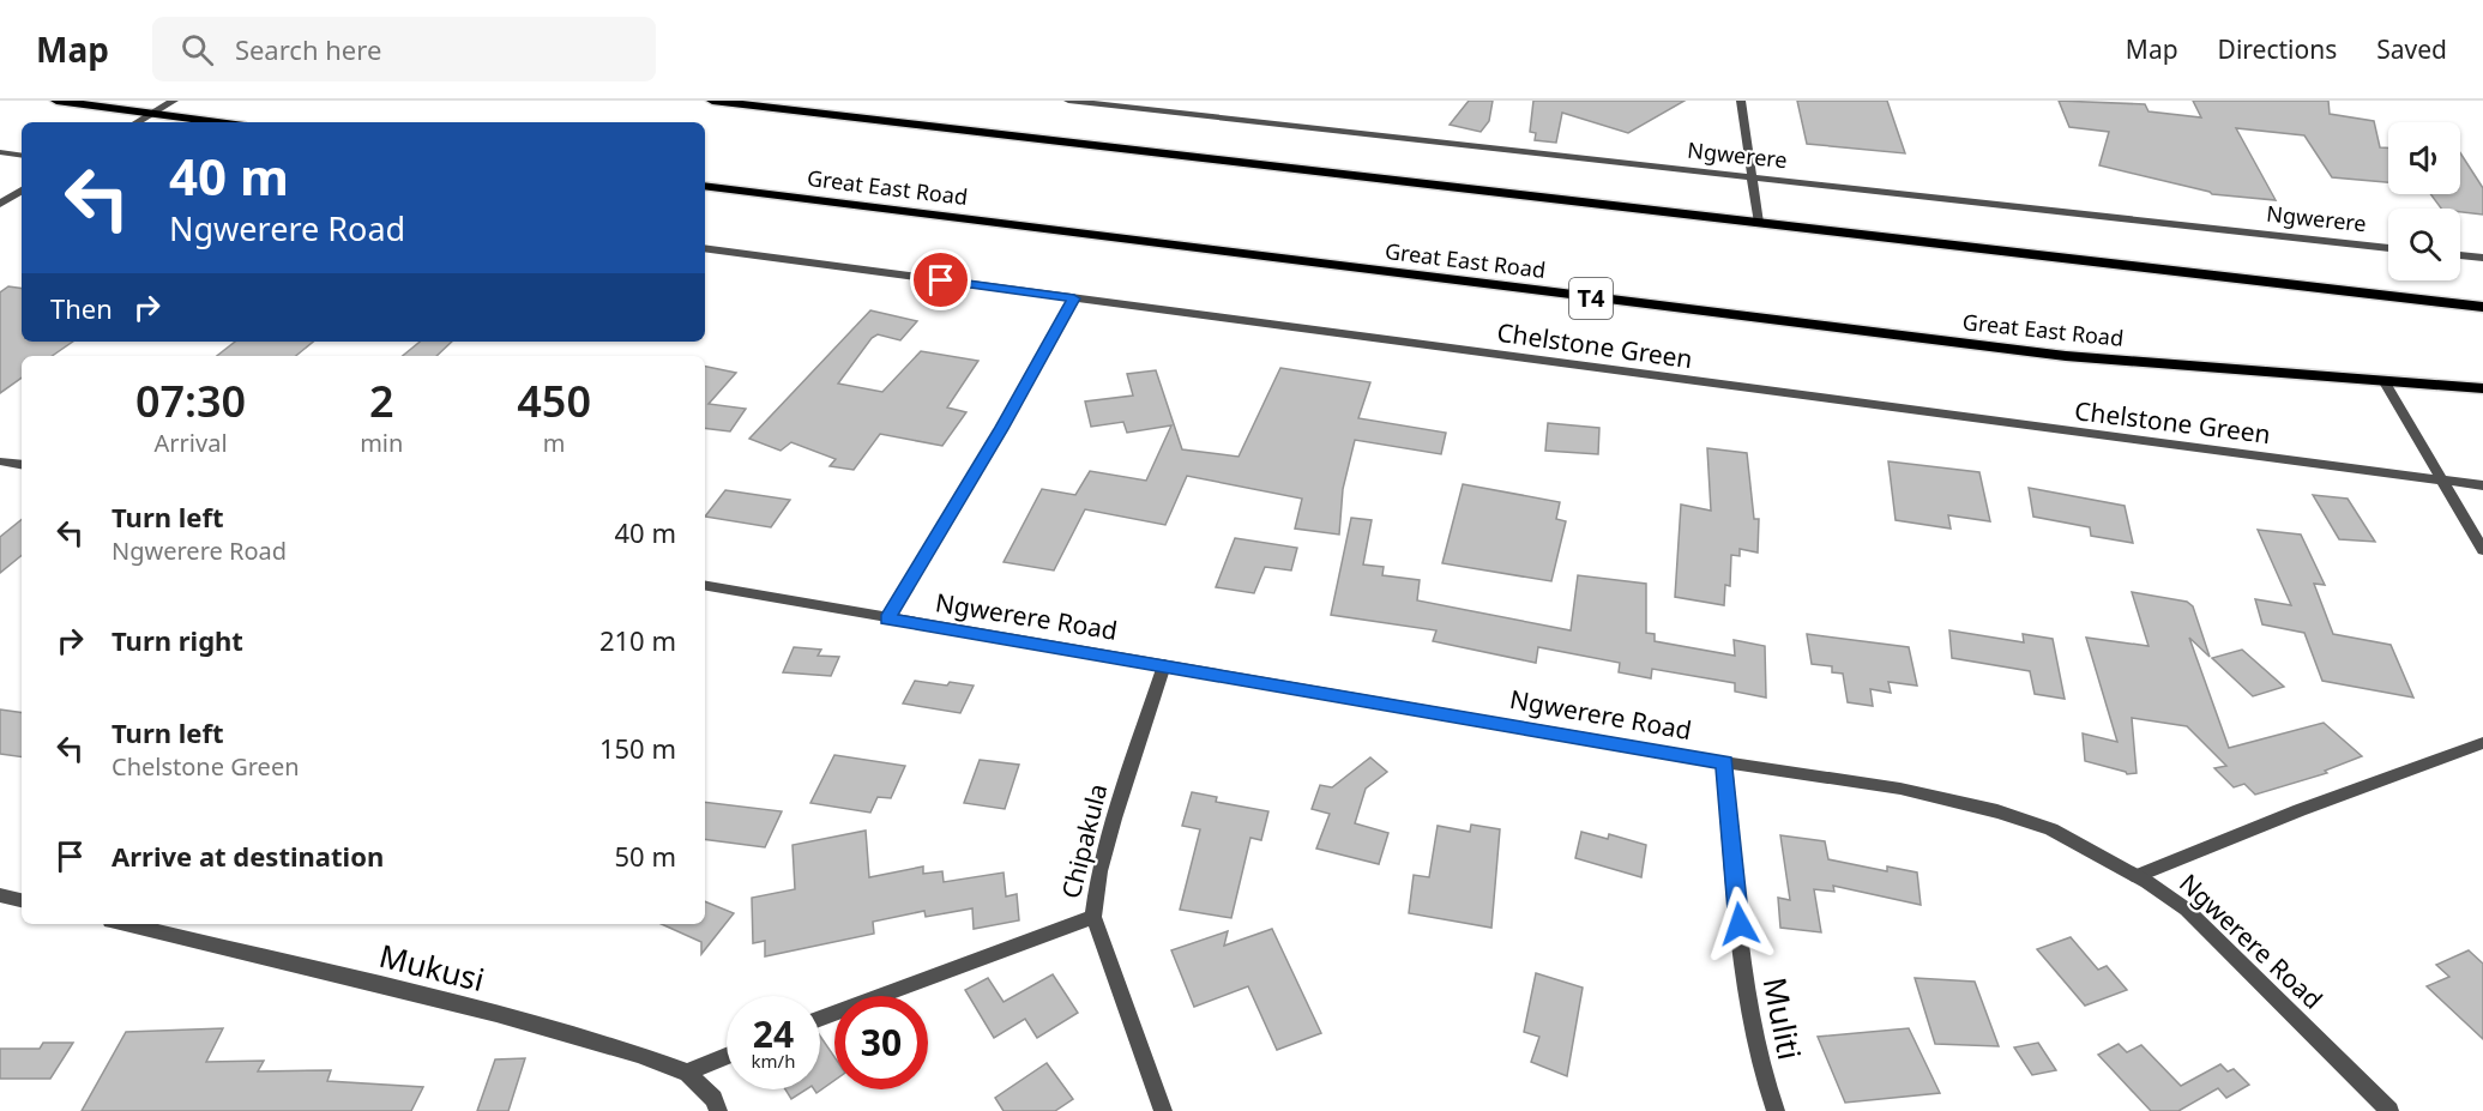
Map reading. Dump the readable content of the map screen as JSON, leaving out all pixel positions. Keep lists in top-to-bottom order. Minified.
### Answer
{"streets":{"main road":["Great East Road","T4"],"street":["Ngwerere","Chelstone Green","Ngwerere Road","Chipakula","Mukusi","Muliti"]},"crossings":[["Ngwerere Road","Chipakula"],["Ngwerere Road","Muliti"]],"page":{"header":"Map","search":"Search here","nav":["Map","Directions","Saved"],"turn":["40 m","Ngwerere Road"],"then":"Then","eta":["07:30","Arrival","2","min","450","m"],"list":[{"name":"Turn left","note":"Ngwerere Road","value":"40 m"},{"name":"Turn right","value":"210 m"},{"name":"Turn left","note":"Chelstone Green","value":"150 m"},{"name":"Arrive at destination","value":"50 m"}],"speed":"24 km/h","limit":"30"}}
